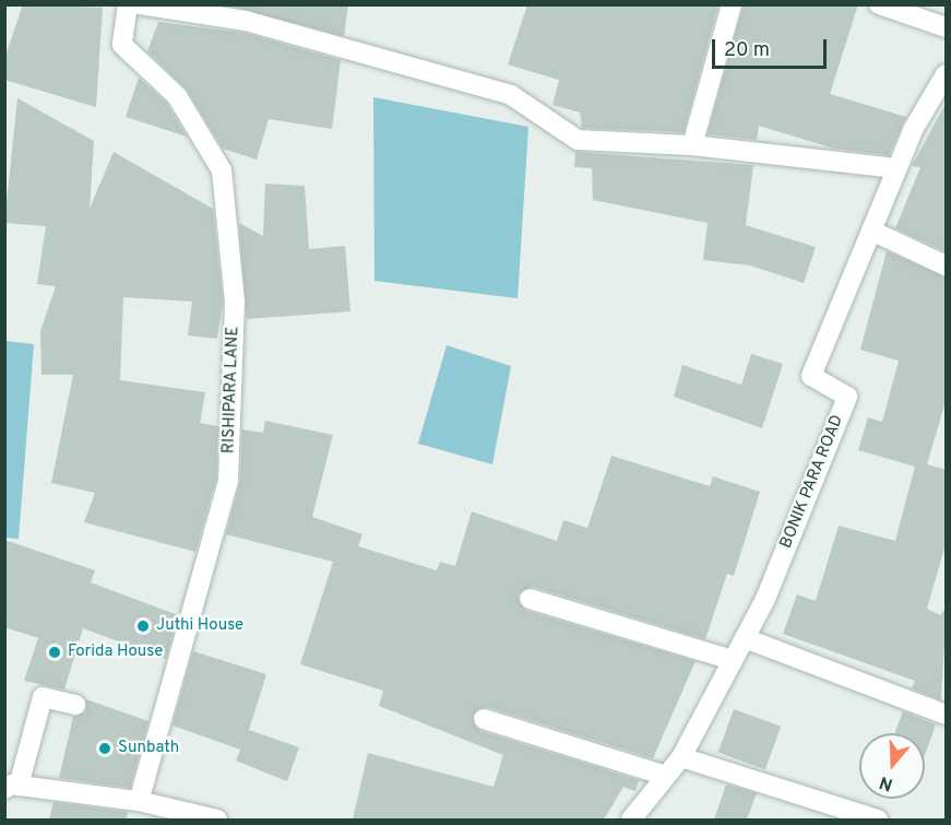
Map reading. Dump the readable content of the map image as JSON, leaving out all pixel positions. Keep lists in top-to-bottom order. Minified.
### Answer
{"streets":{"street":["RISHIPARA LANE","BONIK PARA ROAD"]},"places":["Juthi House","Forida House","Sunbath"],"scale_bar":"20 m","north":"bottom"}
